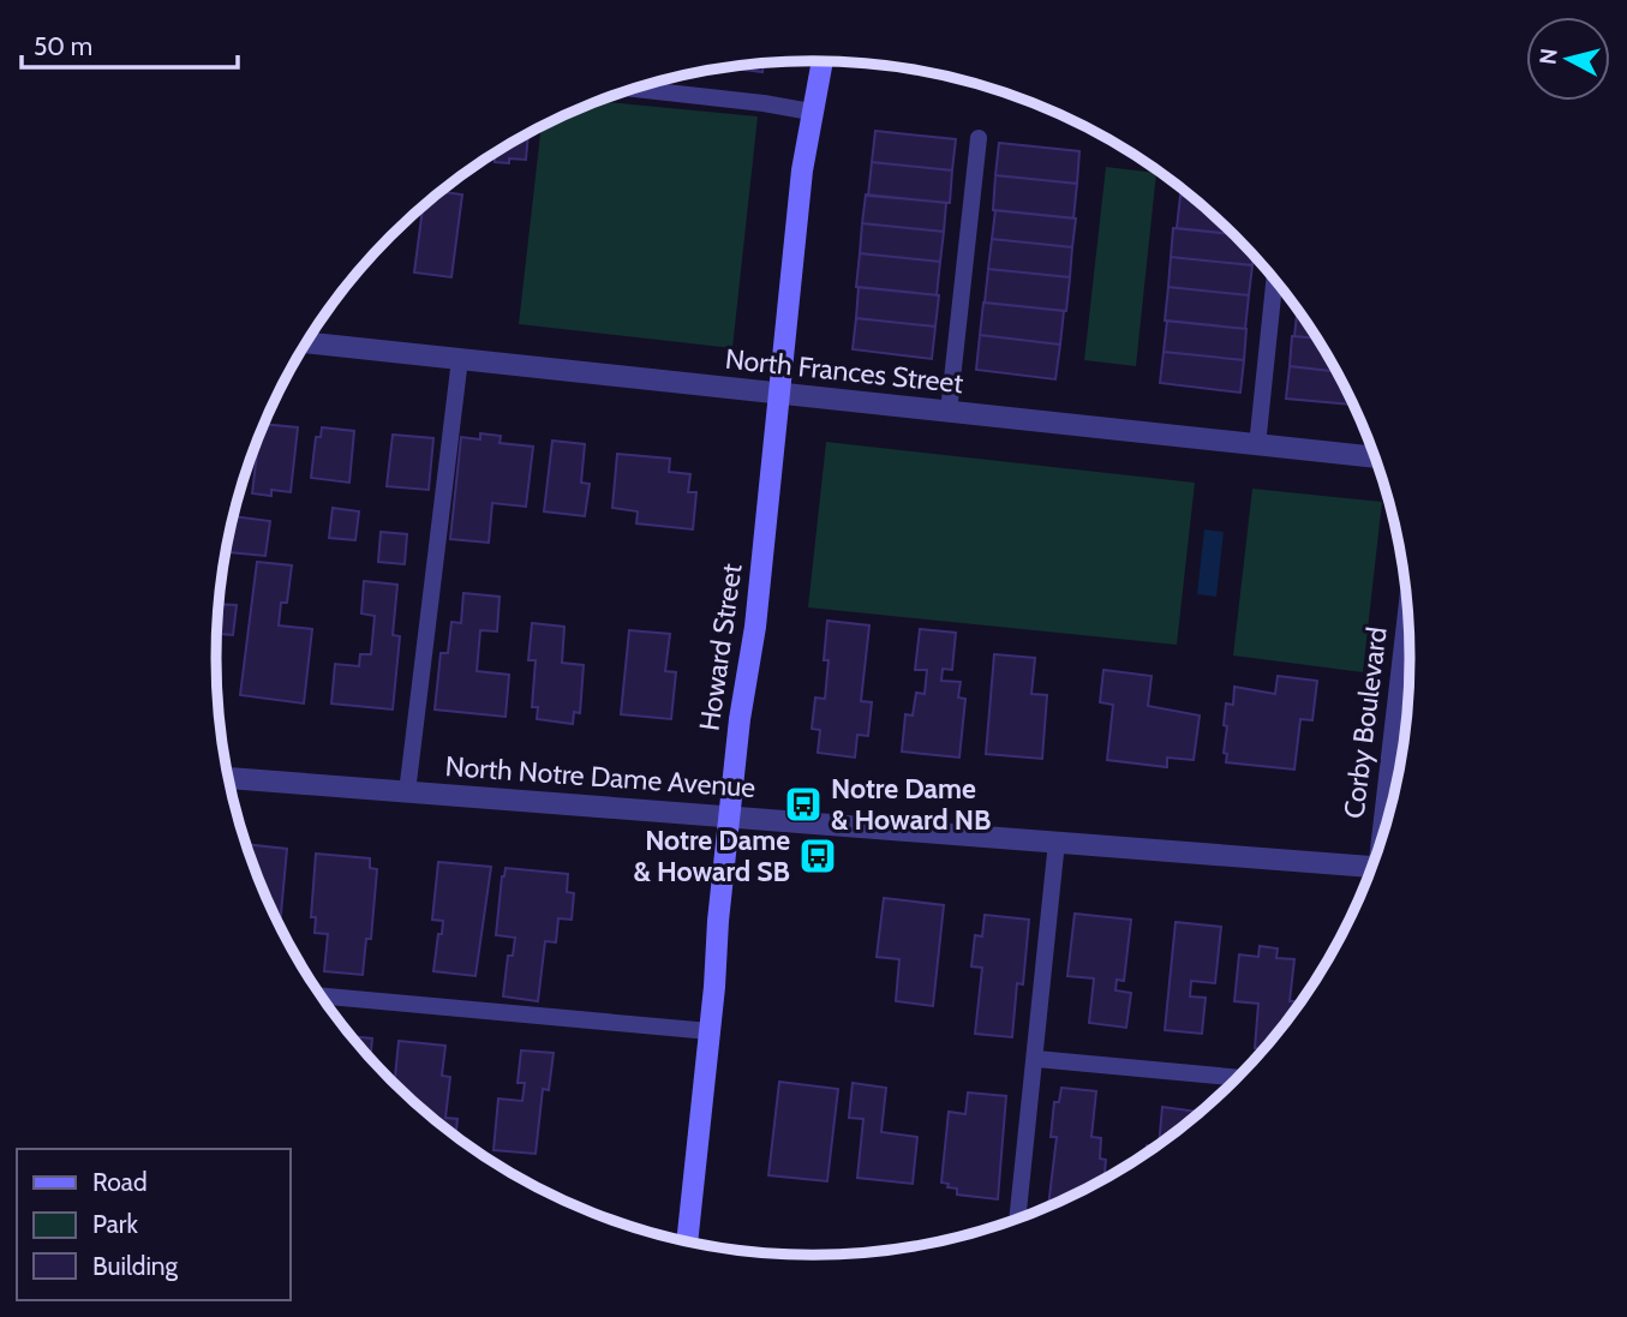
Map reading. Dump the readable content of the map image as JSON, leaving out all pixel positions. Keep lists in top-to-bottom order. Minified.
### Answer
{"streets":{"street":["North Frances Street","Howard Street","Corby Boulevard","North Notre Dame Avenue"]},"crossings":[["North Frances Street","Howard Street"],["Howard Street","North Notre Dame Avenue"]],"places":{"bus stop":["Notre Dame & Howard NB","Notre Dame & Howard SB"]},"legend":["Road","Park","Building"],"scale_bar":"50 m","north":"left"}
